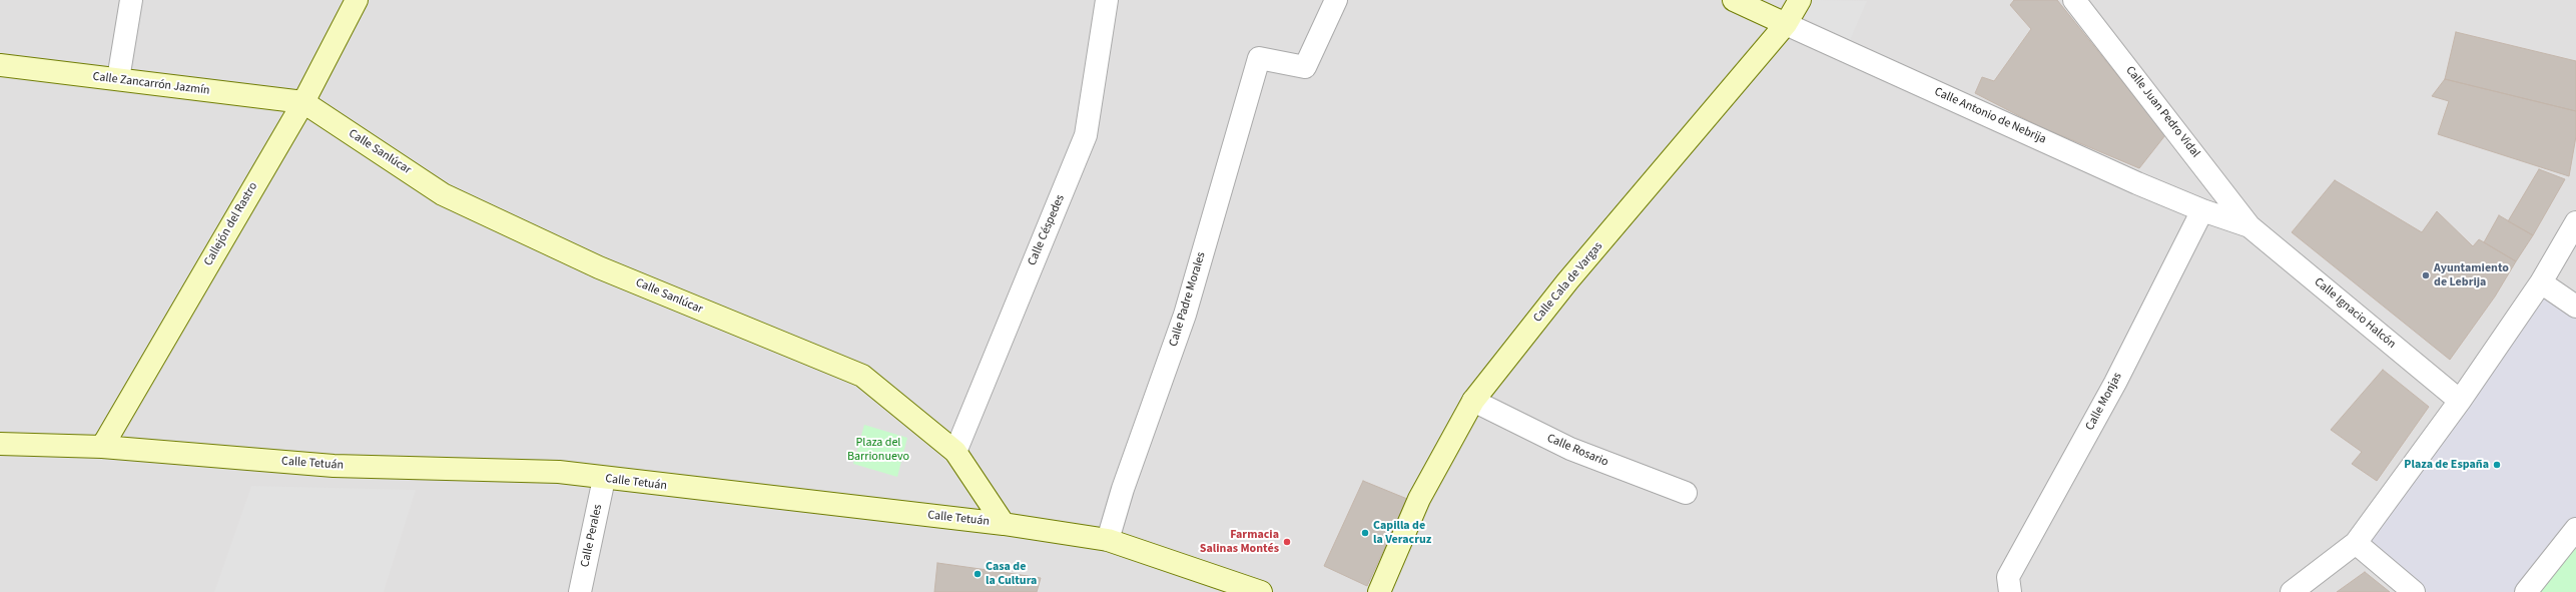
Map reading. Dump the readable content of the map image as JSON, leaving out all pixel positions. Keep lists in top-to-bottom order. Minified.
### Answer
{"streets":{"street":["Calle Zancarrón Jazmín","Calle Juan Pedro Vidal","Calle Antonio de Nebrija","Calle Sanlúcar","Callejón del Rastro","Calle Céspedes","Calle Cala de Vargas","Calle Padre Morales","Calle Ignacio Halcón","Calle Monjas","Calle Rosario","Calle Tetuán","Calle Perales"]},"crossings":[["Calle Zancarrón Jazmín","Calle Sanlúcar"],["Calle Zancarrón Jazmín","Callejón del Rastro"],["Calle Juan Pedro Vidal","Calle Antonio de Nebrija"],["Calle Juan Pedro Vidal","Calle Ignacio Halcón"],["Calle Antonio de Nebrija","Calle Cala de Vargas"],["Calle Antonio de Nebrija","Calle Ignacio Halcón"],["Calle Antonio de Nebrija","Calle Monjas"],["Calle Sanlúcar","Callejón del Rastro"],["Calle Sanlúcar","Calle Céspedes"],["Calle Sanlúcar","Calle Tetuán"],["Callejón del Rastro","Calle Tetuán"],["Calle Cala de Vargas","Calle Rosario"],["Calle Padre Morales","Calle Tetuán"],["Calle Tetuán","Calle Perales"]],"parks":["Plaza del Barrionuevo"],"places":["Ayuntamiento de Lebrija","Plaza de España","Capilla de la Veracruz","Farmacia Salinas Montés","Casa de la Cultura"]}
